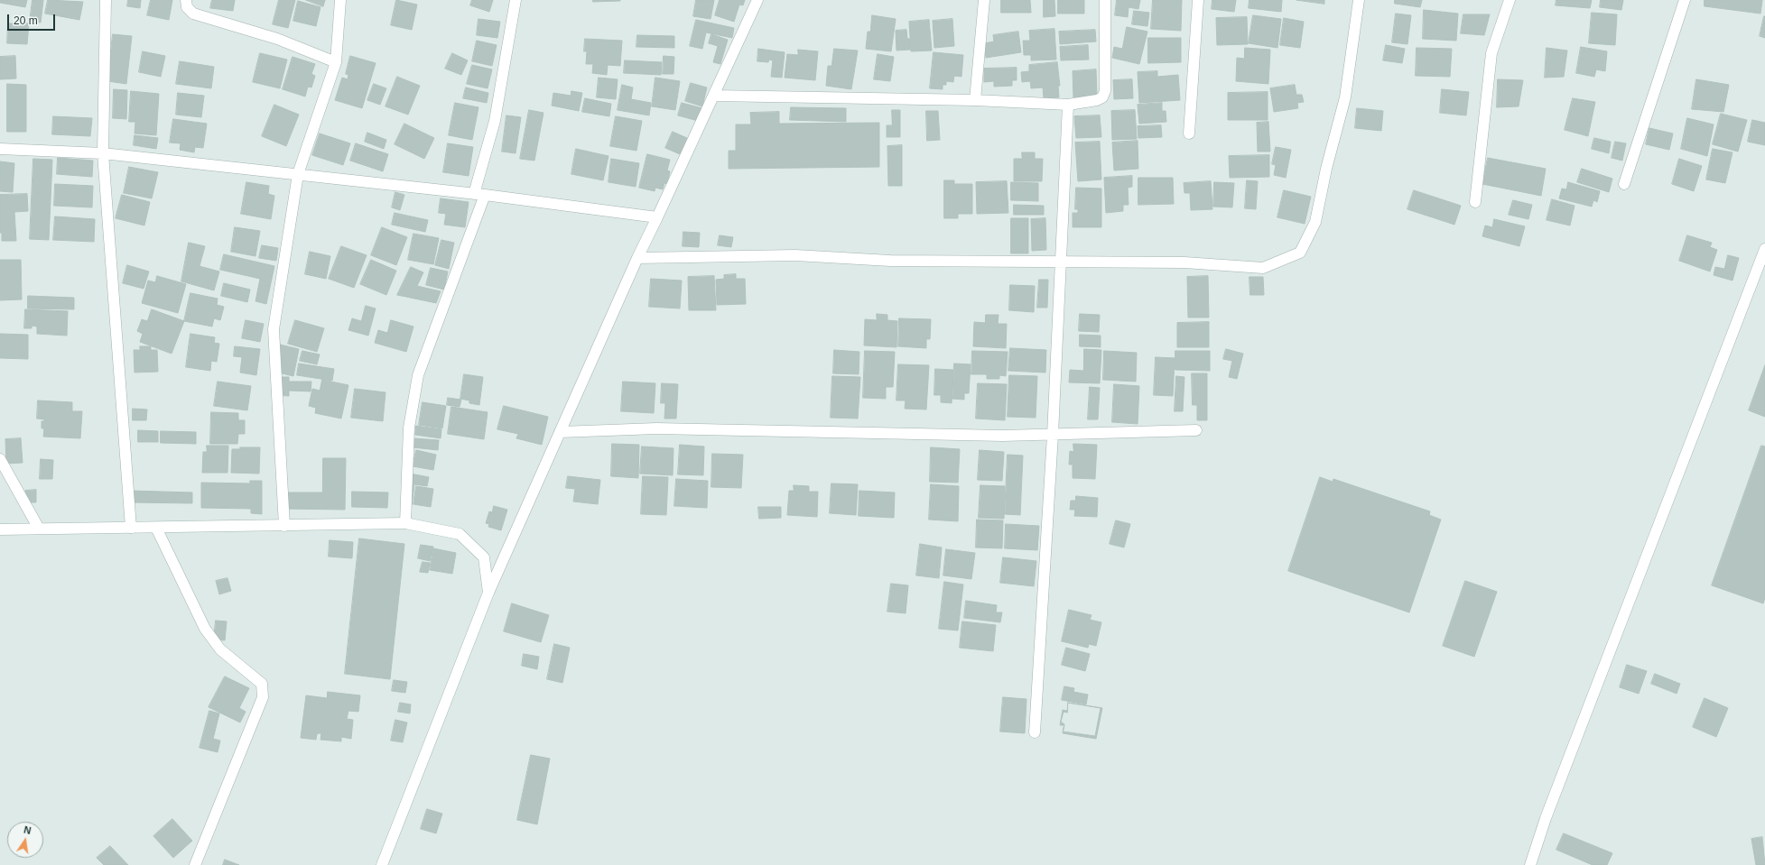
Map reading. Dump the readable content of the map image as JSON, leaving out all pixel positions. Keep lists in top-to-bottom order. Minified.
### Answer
{"scale_bar":"20 m","north":"top"}
